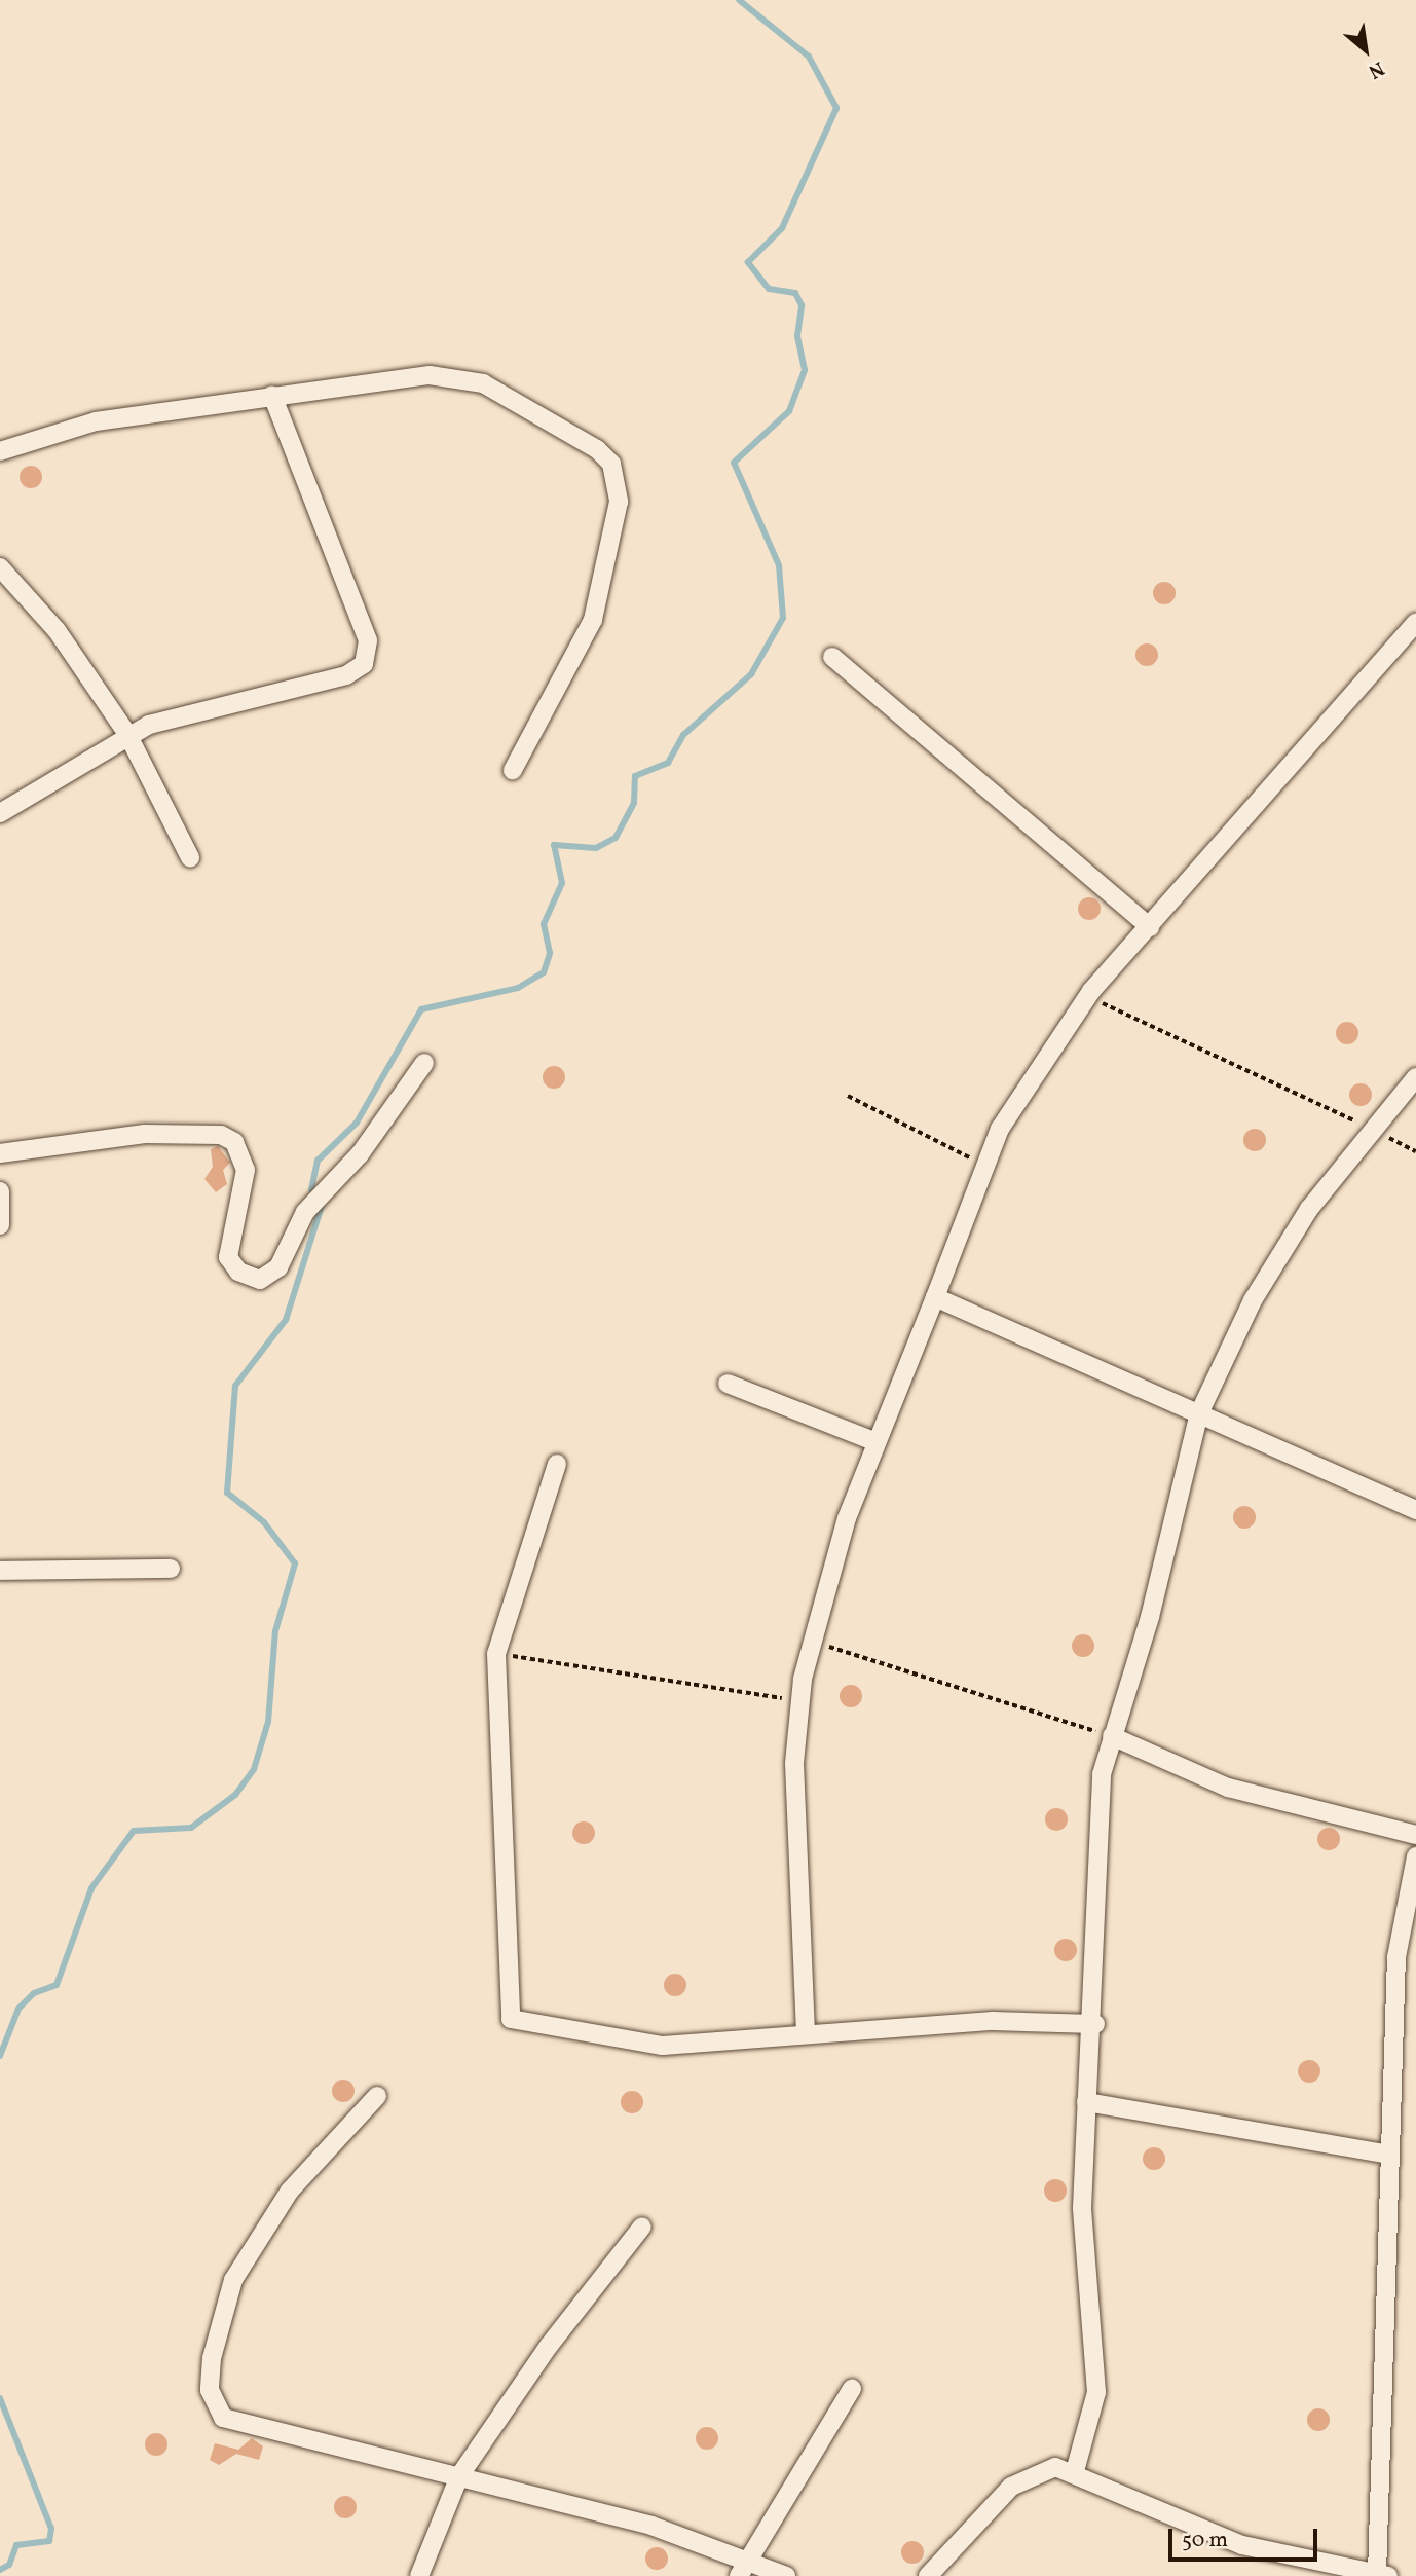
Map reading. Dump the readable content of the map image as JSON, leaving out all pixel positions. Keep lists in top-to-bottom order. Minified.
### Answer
{"scale_bar":"50 m","north":"bottom right"}
